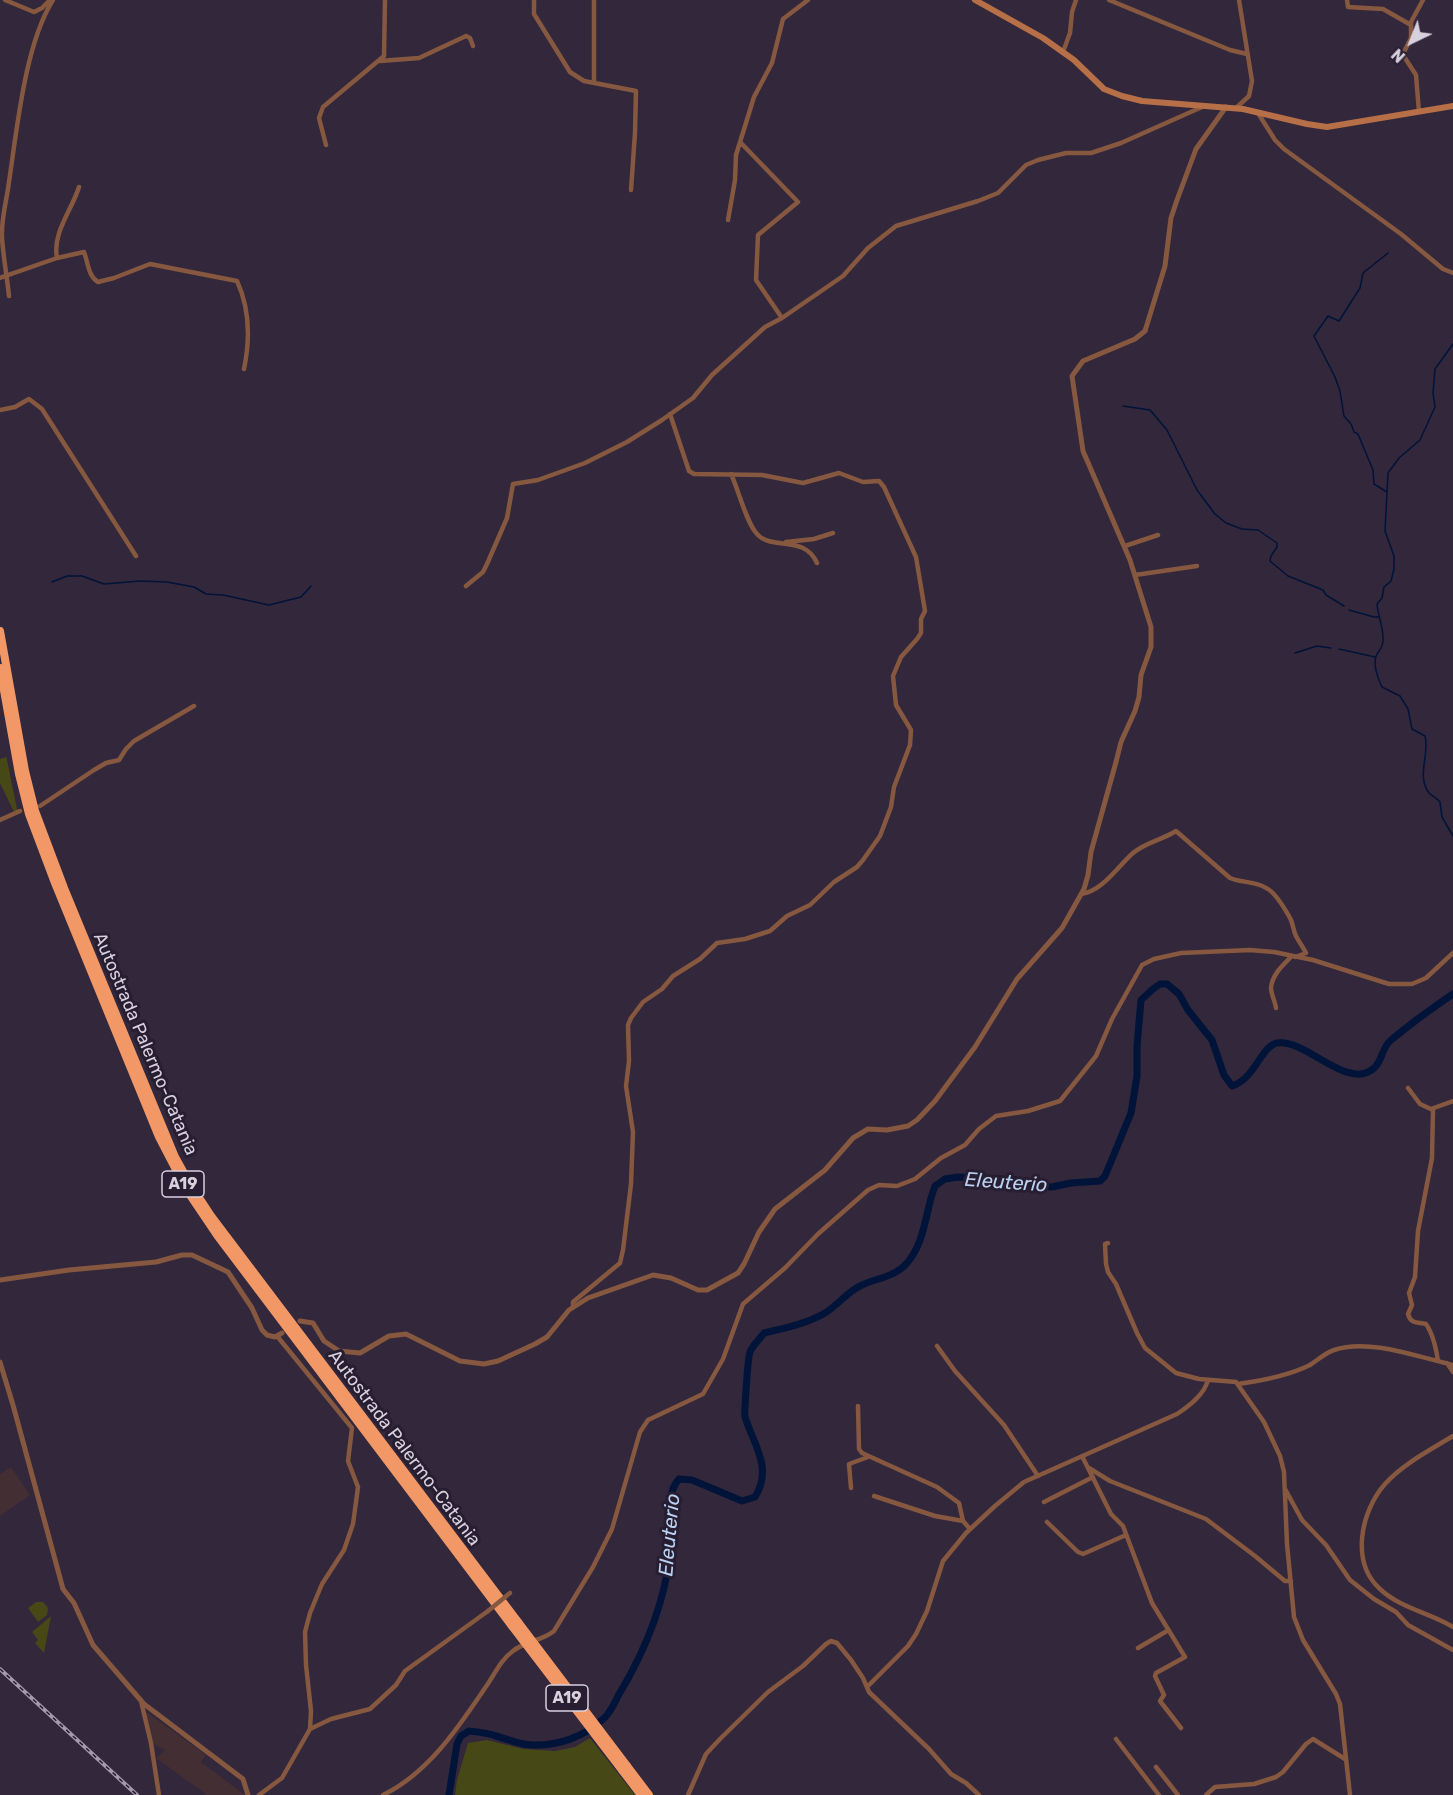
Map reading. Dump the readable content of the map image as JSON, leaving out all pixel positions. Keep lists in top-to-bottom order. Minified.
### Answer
{"streets":{"highway":["Autostrada Palermo-Catania","A19"]},"crossings":[["Autostrada Palermo-Catania","A19"]],"water":["Eleuterio"],"north":"bottom left"}
